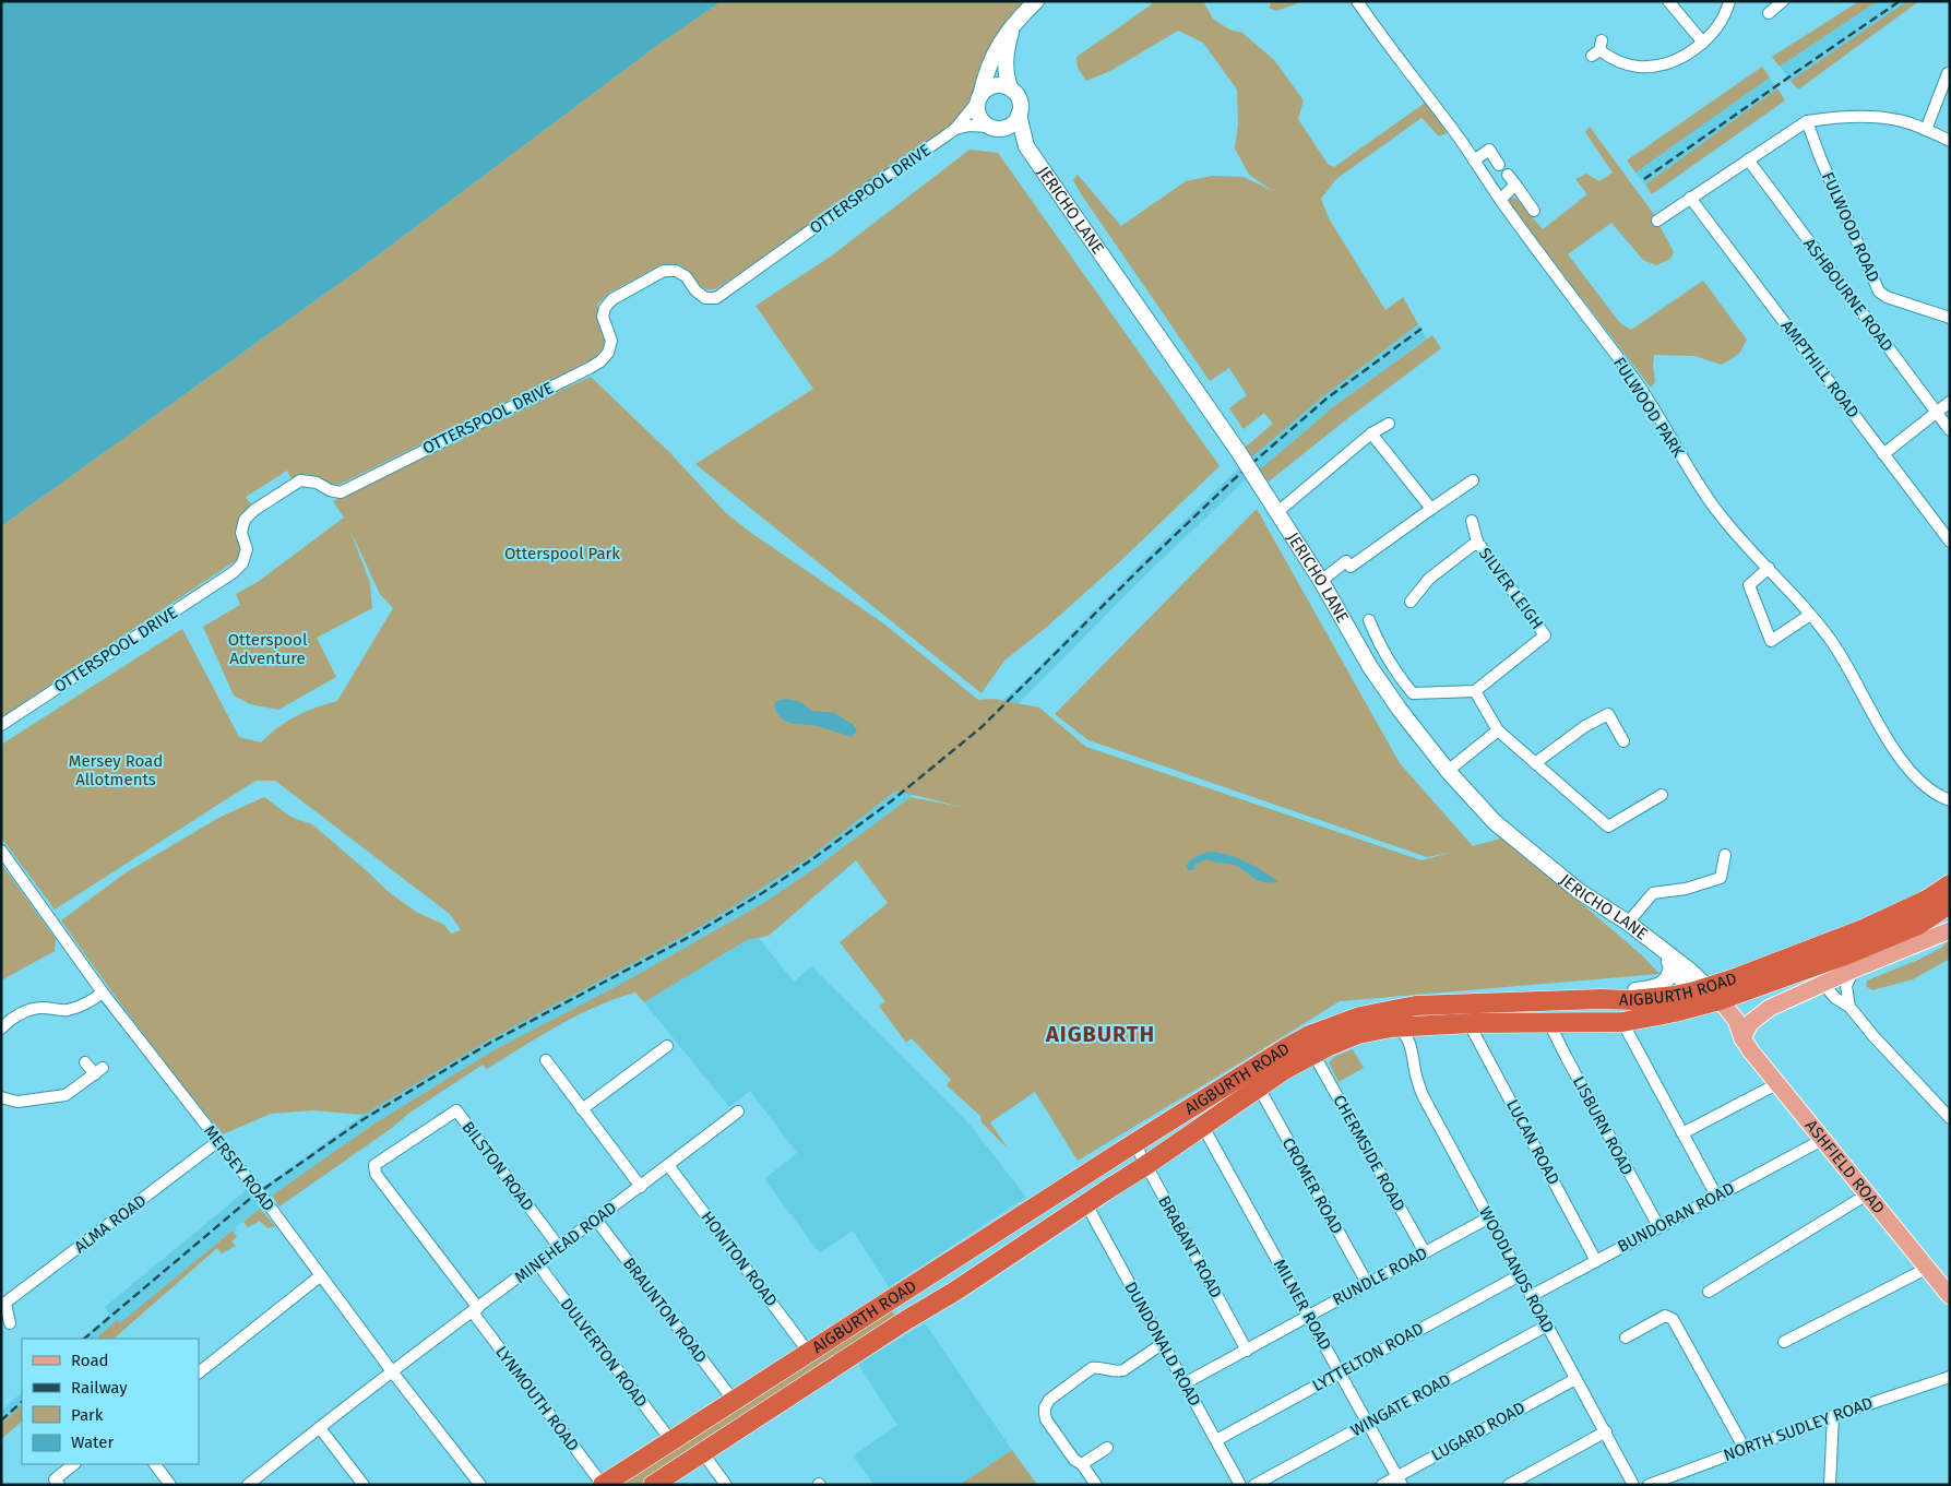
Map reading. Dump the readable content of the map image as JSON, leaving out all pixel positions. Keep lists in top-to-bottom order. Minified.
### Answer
{"streets":{"highway":["AIGBURTH ROAD"],"main road":["ASHFIELD ROAD"],"street":["OTTERSPOOL DRIVE","JERICHO LANE","FULWOOD ROAD","ASHBOURNE ROAD","AMPTHILL ROAD","FULWOOD PARK","SILVER LEIGH","LISBURN ROAD","LUCAN ROAD","CHERMSIDE ROAD","BILSTON ROAD","MERSEY ROAD","CROMER ROAD","BUNDORAN ROAD","ALMA ROAD","MINEHEAD ROAD","BRABANT ROAD","HONITON ROAD","WOODLANDS ROAD","RUNDLE ROAD","MILNER ROAD","BRAUNTON ROAD","DUNDONALD ROAD","DULVERTON ROAD","LYTTELTON ROAD","LYNMOUTH ROAD","WINGATE ROAD","NORTH SUDLEY ROAD","LUGARD ROAD"]},"crossings":[["OTTERSPOOL DRIVE","JERICHO LANE"],["JERICHO LANE","AIGBURTH ROAD"],["JERICHO LANE","ASHFIELD ROAD"],["AIGBURTH ROAD","LISBURN ROAD"],["AIGBURTH ROAD","LUCAN ROAD"],["AIGBURTH ROAD","CHERMSIDE ROAD"],["AIGBURTH ROAD","ASHFIELD ROAD"],["AIGBURTH ROAD","CROMER ROAD"],["AIGBURTH ROAD","BRABANT ROAD"],["AIGBURTH ROAD","HONITON ROAD"],["AIGBURTH ROAD","WOODLANDS ROAD"],["AIGBURTH ROAD","MILNER ROAD"],["AIGBURTH ROAD","BRAUNTON ROAD"],["AIGBURTH ROAD","DUNDONALD ROAD"],["AIGBURTH ROAD","DULVERTON ROAD"],["AIGBURTH ROAD","LYNMOUTH ROAD"],["LISBURN ROAD","BUNDORAN ROAD"],["LUCAN ROAD","BUNDORAN ROAD"],["CHERMSIDE ROAD","RUNDLE ROAD"],["BILSTON ROAD","MINEHEAD ROAD"],["BILSTON ROAD","LYNMOUTH ROAD"],["ASHFIELD ROAD","BUNDORAN ROAD"],["MERSEY ROAD","ALMA ROAD"],["MERSEY ROAD","MINEHEAD ROAD"],["CROMER ROAD","RUNDLE ROAD"],["BUNDORAN ROAD","WOODLANDS ROAD"],["MINEHEAD ROAD","HONITON ROAD"],["MINEHEAD ROAD","BRAUNTON ROAD"],["MINEHEAD ROAD","DULVERTON ROAD"],["MINEHEAD ROAD","LYNMOUTH ROAD"],["BRABANT ROAD","RUNDLE ROAD"],["WOODLANDS ROAD","RUNDLE ROAD"],["WOODLANDS ROAD","LYTTELTON ROAD"],["WOODLANDS ROAD","WINGATE ROAD"],["WOODLANDS ROAD","LUGARD ROAD"],["RUNDLE ROAD","MILNER ROAD"],["RUNDLE ROAD","DUNDONALD ROAD"],["MILNER ROAD","LYTTELTON ROAD"],["MILNER ROAD","WINGATE ROAD"],["MILNER ROAD","LUGARD ROAD"],["DUNDONALD ROAD","LYTTELTON ROAD"]],"districts":["AIGBURTH"],"parks":["Otterspool Park","Otterspool Adventure","Mersey Road Allotments"],"legend":["Road","Railway","Park","Water"]}
